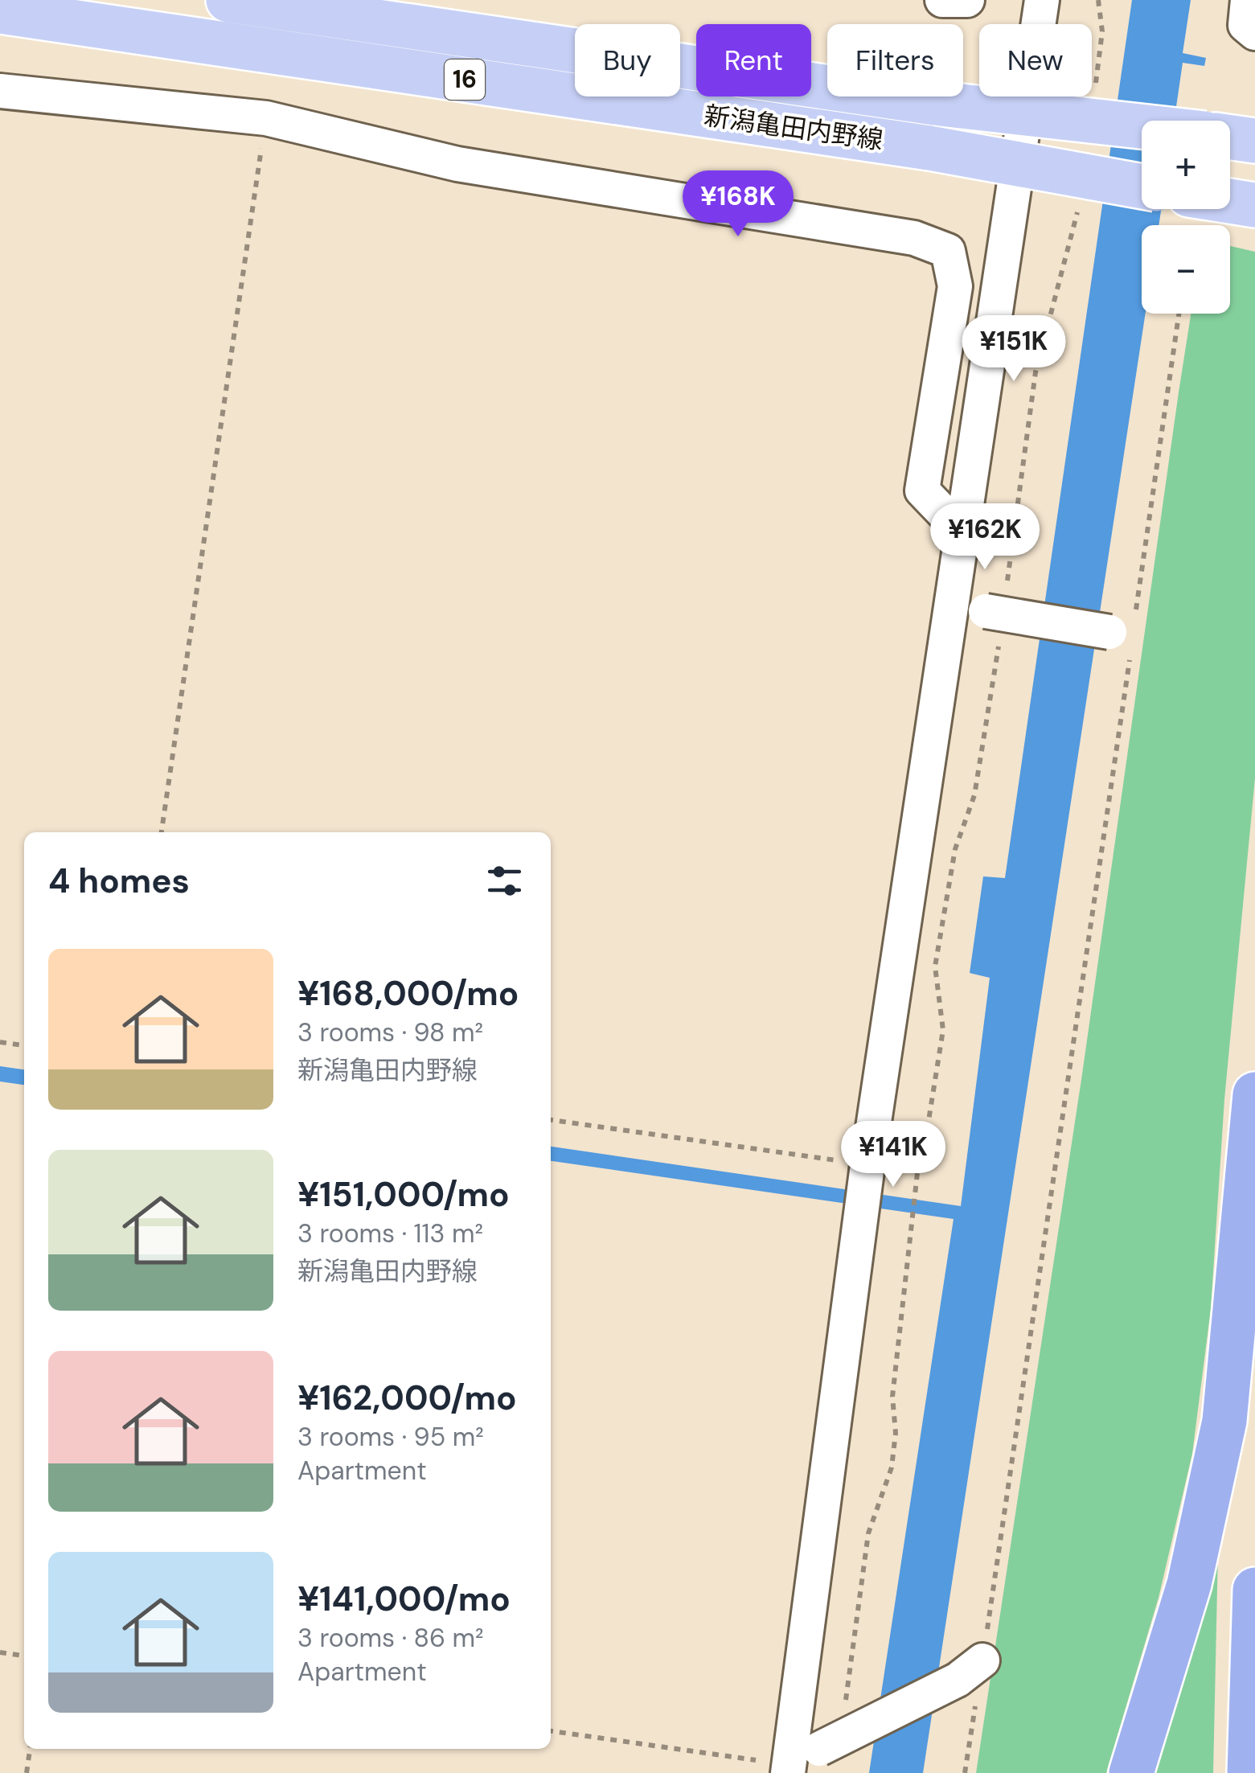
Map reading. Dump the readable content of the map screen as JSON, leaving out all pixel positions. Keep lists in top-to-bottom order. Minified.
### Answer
{"streets":{"main road":["16","新潟亀田内野線"]},"page":{"chip":["Buy","Rent","Filters","New"],"map_buttons":["+","−"],"price":["¥168K","¥151K","¥162K","¥141K"],"heading":"4 homes","list":[{"name":"¥168,000/mo","note":"3 rooms · 98 m² · 新潟亀田内野線"},{"name":"¥151,000/mo","note":"3 rooms · 113 m² · 新潟亀田内野線"},{"name":"¥162,000/mo","note":"3 rooms · 95 m² · Apartment"},{"name":"¥141,000/mo","note":"3 rooms · 86 m² · Apartment"}]}}
